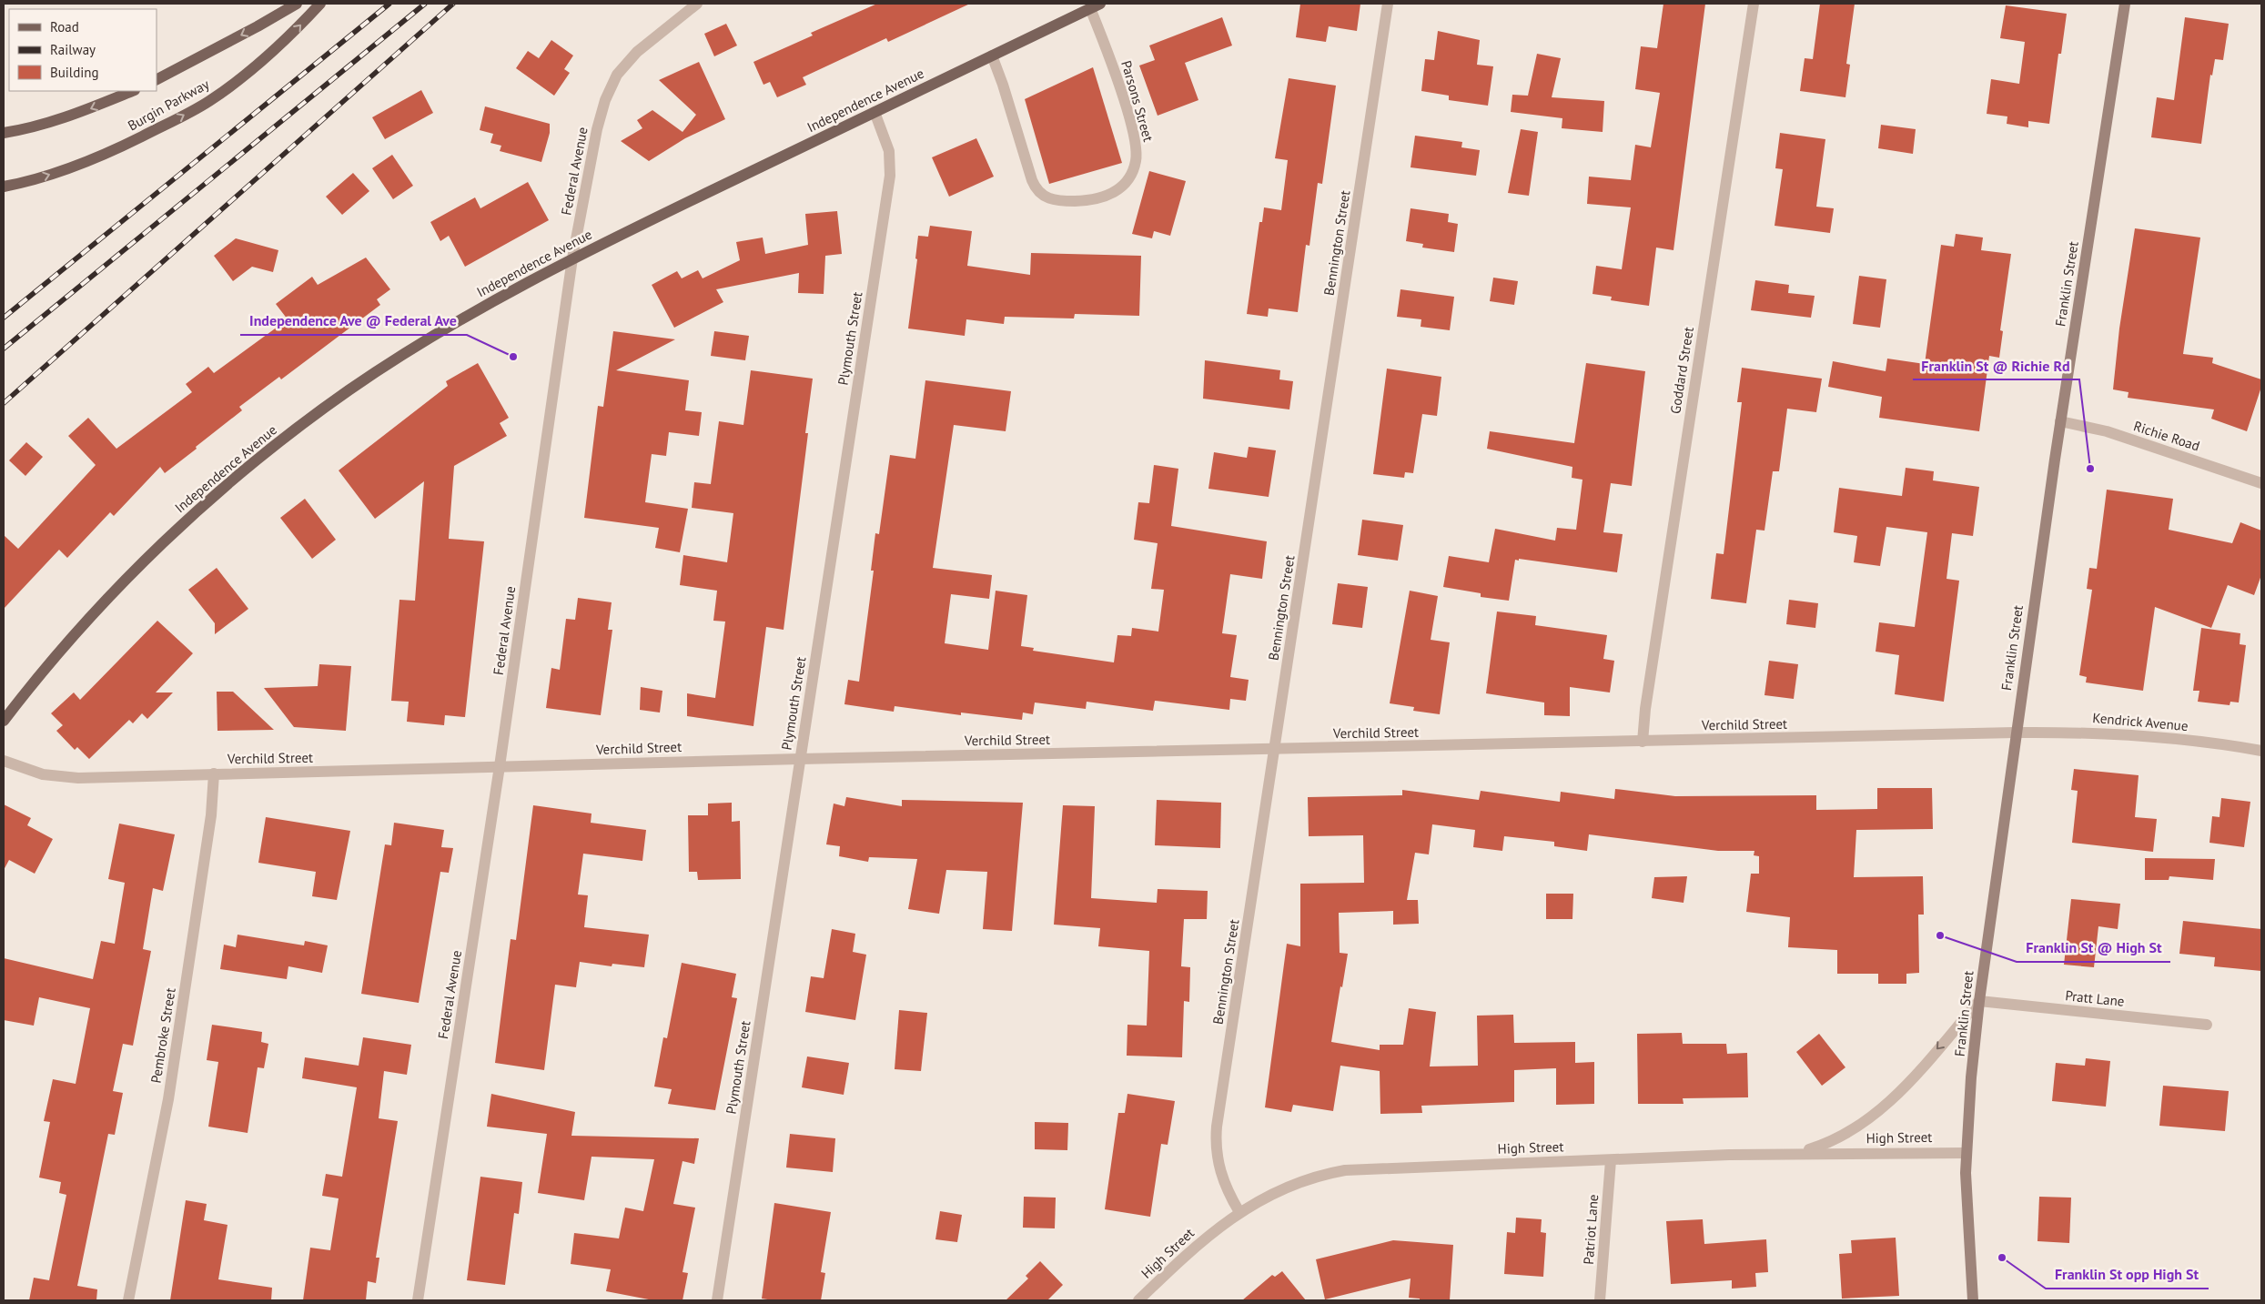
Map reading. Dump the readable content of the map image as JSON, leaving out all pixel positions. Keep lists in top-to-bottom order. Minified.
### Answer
{"streets":{"main road":["Independence Avenue","Burgin Parkway","Franklin Street"],"street":["Parsons Street","Federal Avenue","Bennington Street","Plymouth Street","Goddard Street","Richie Road","Kendrick Avenue","Verchild Street","Pratt Lane","Pembroke Street","High Street","Patriot Lane"]},"crossings":[["Independence Avenue","Parsons Street"],["Independence Avenue","Federal Avenue"],["Independence Avenue","Plymouth Street"],["Federal Avenue","Verchild Street"],["Bennington Street","Verchild Street"],["Bennington Street","High Street"],["Franklin Street","Richie Road"],["Franklin Street","Kendrick Avenue"],["Franklin Street","Verchild Street"],["Franklin Street","Pratt Lane"],["Franklin Street","High Street"],["Plymouth Street","Verchild Street"],["Goddard Street","Verchild Street"],["Kendrick Avenue","Verchild Street"],["Verchild Street","Pembroke Street"],["High Street","Patriot Lane"]],"places":["Independence Ave @ Federal Ave","Franklin St @ Richie Rd","Franklin St @ High St","Franklin St opp High St"],"legend":["Road","Railway","Building"]}
